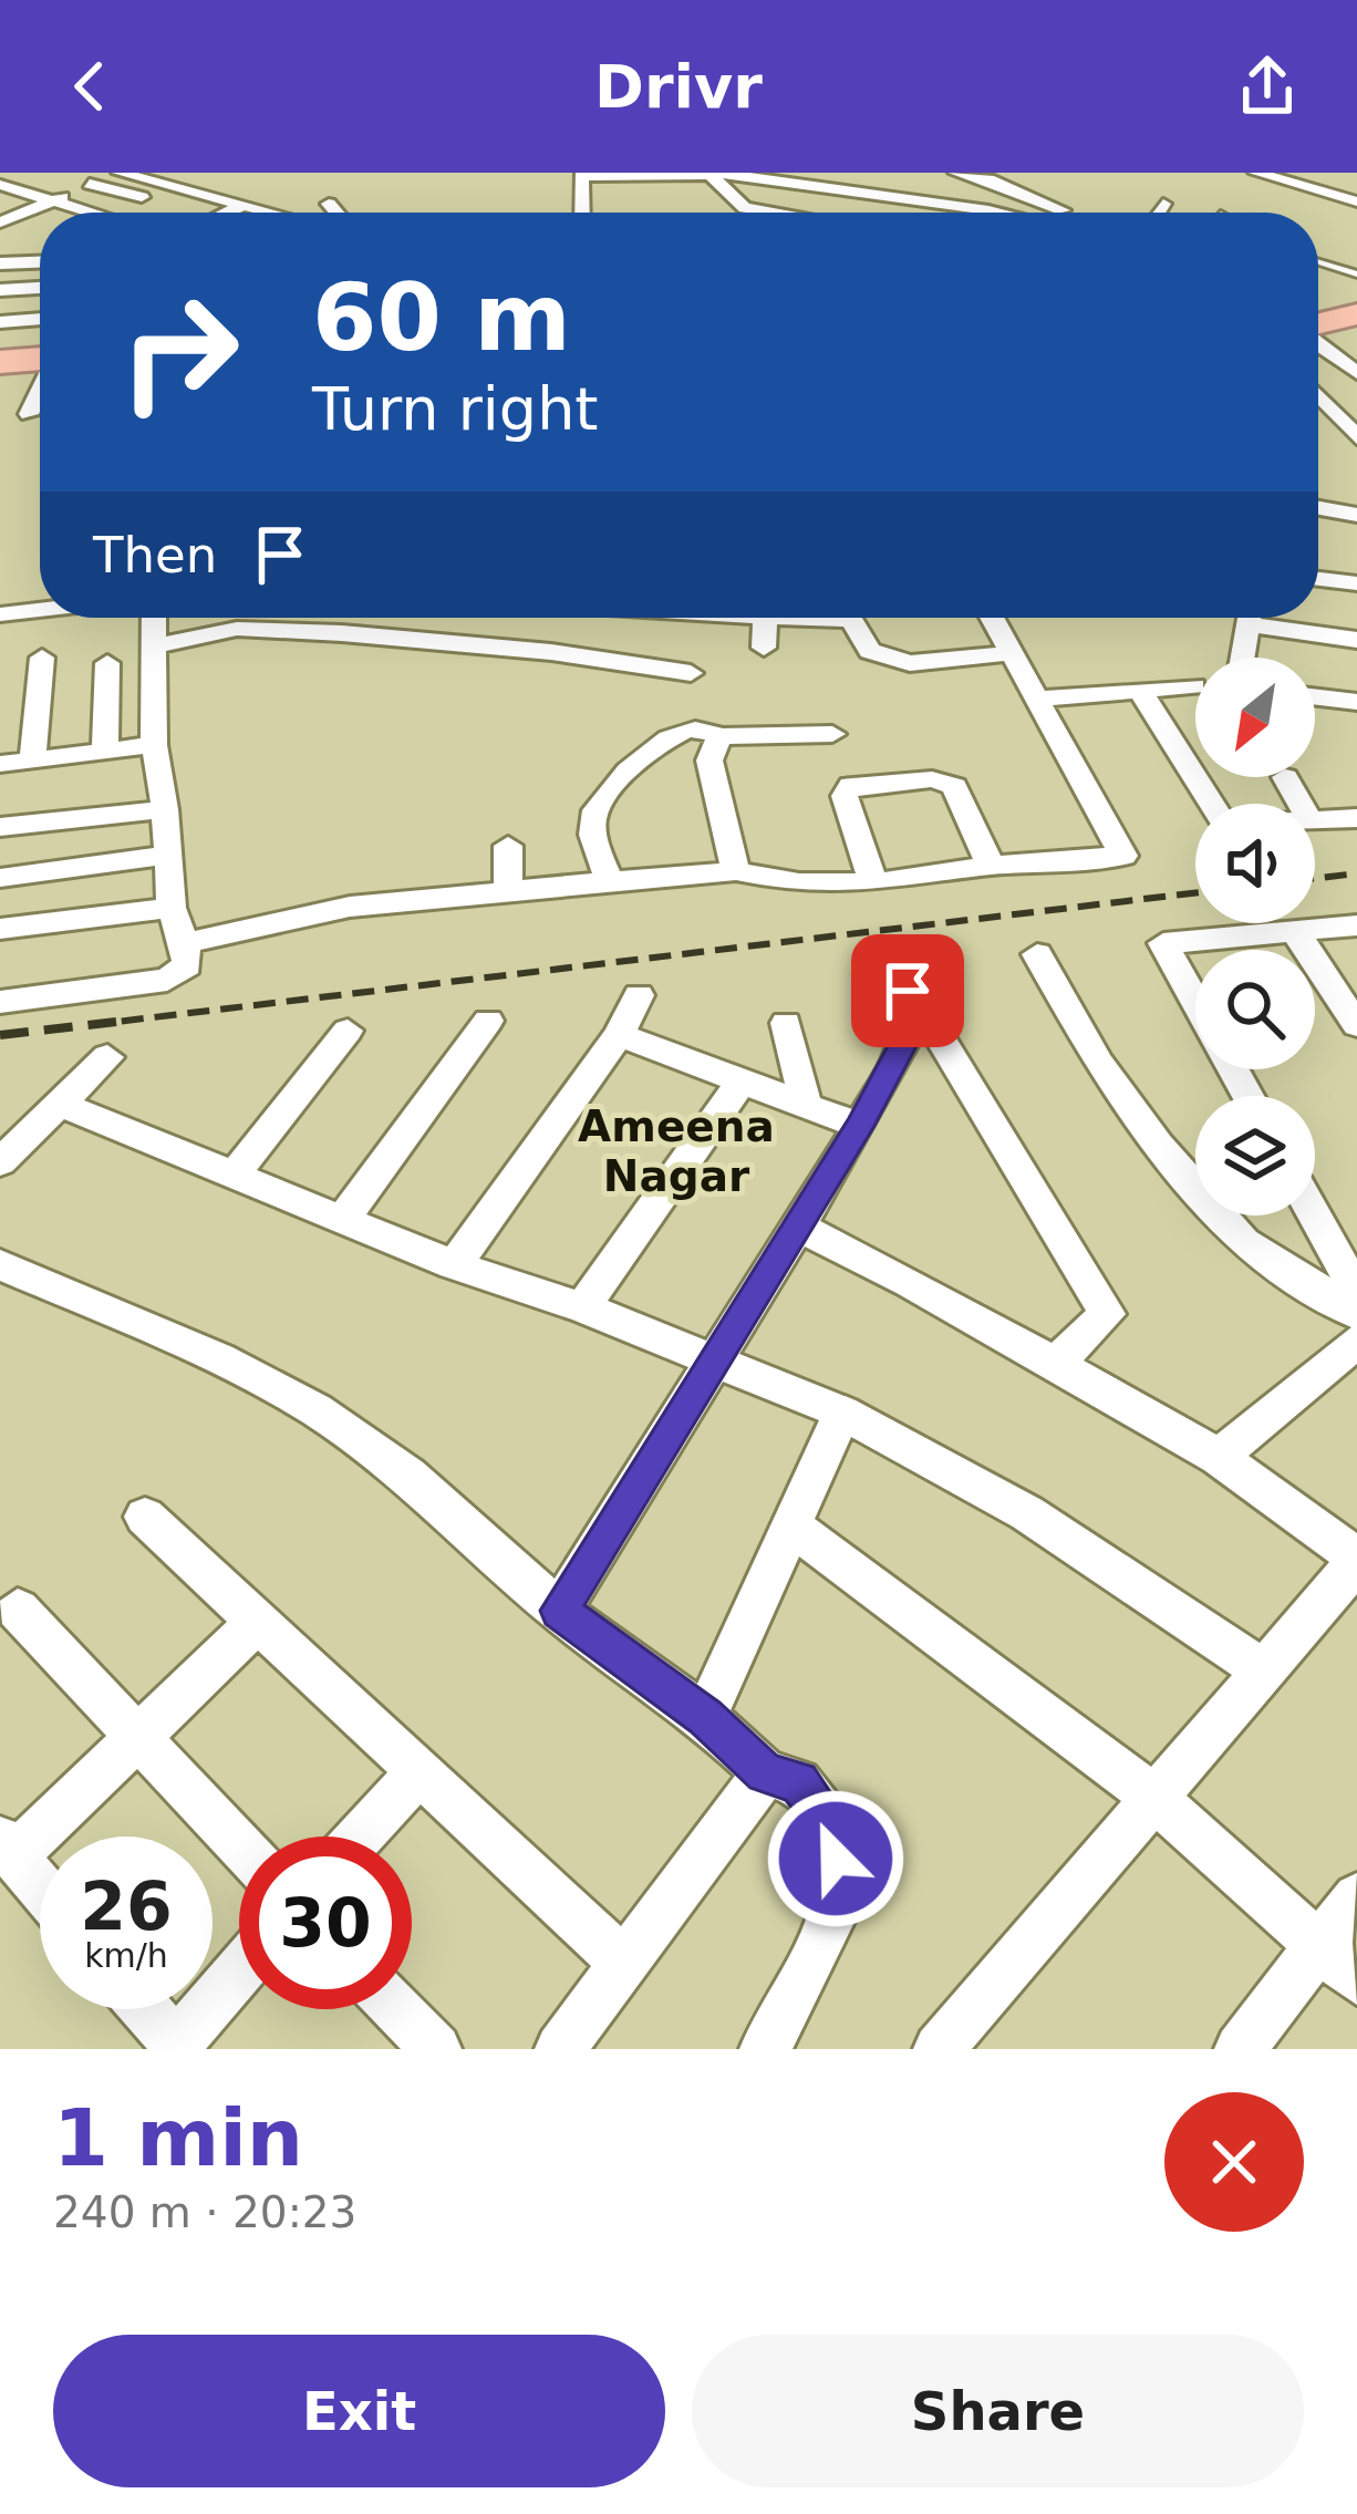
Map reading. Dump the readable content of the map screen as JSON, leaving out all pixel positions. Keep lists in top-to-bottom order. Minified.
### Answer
{"districts":["Ameena Nagar"],"north":"bottom left","page":{"header":"Drivr","turn":["60 m","Turn right"],"then":"Then","speed":"26 km/h","limit":"30","heading":["1 min","240 m · 20:23"],"buttons":["Exit","Share"]}}
